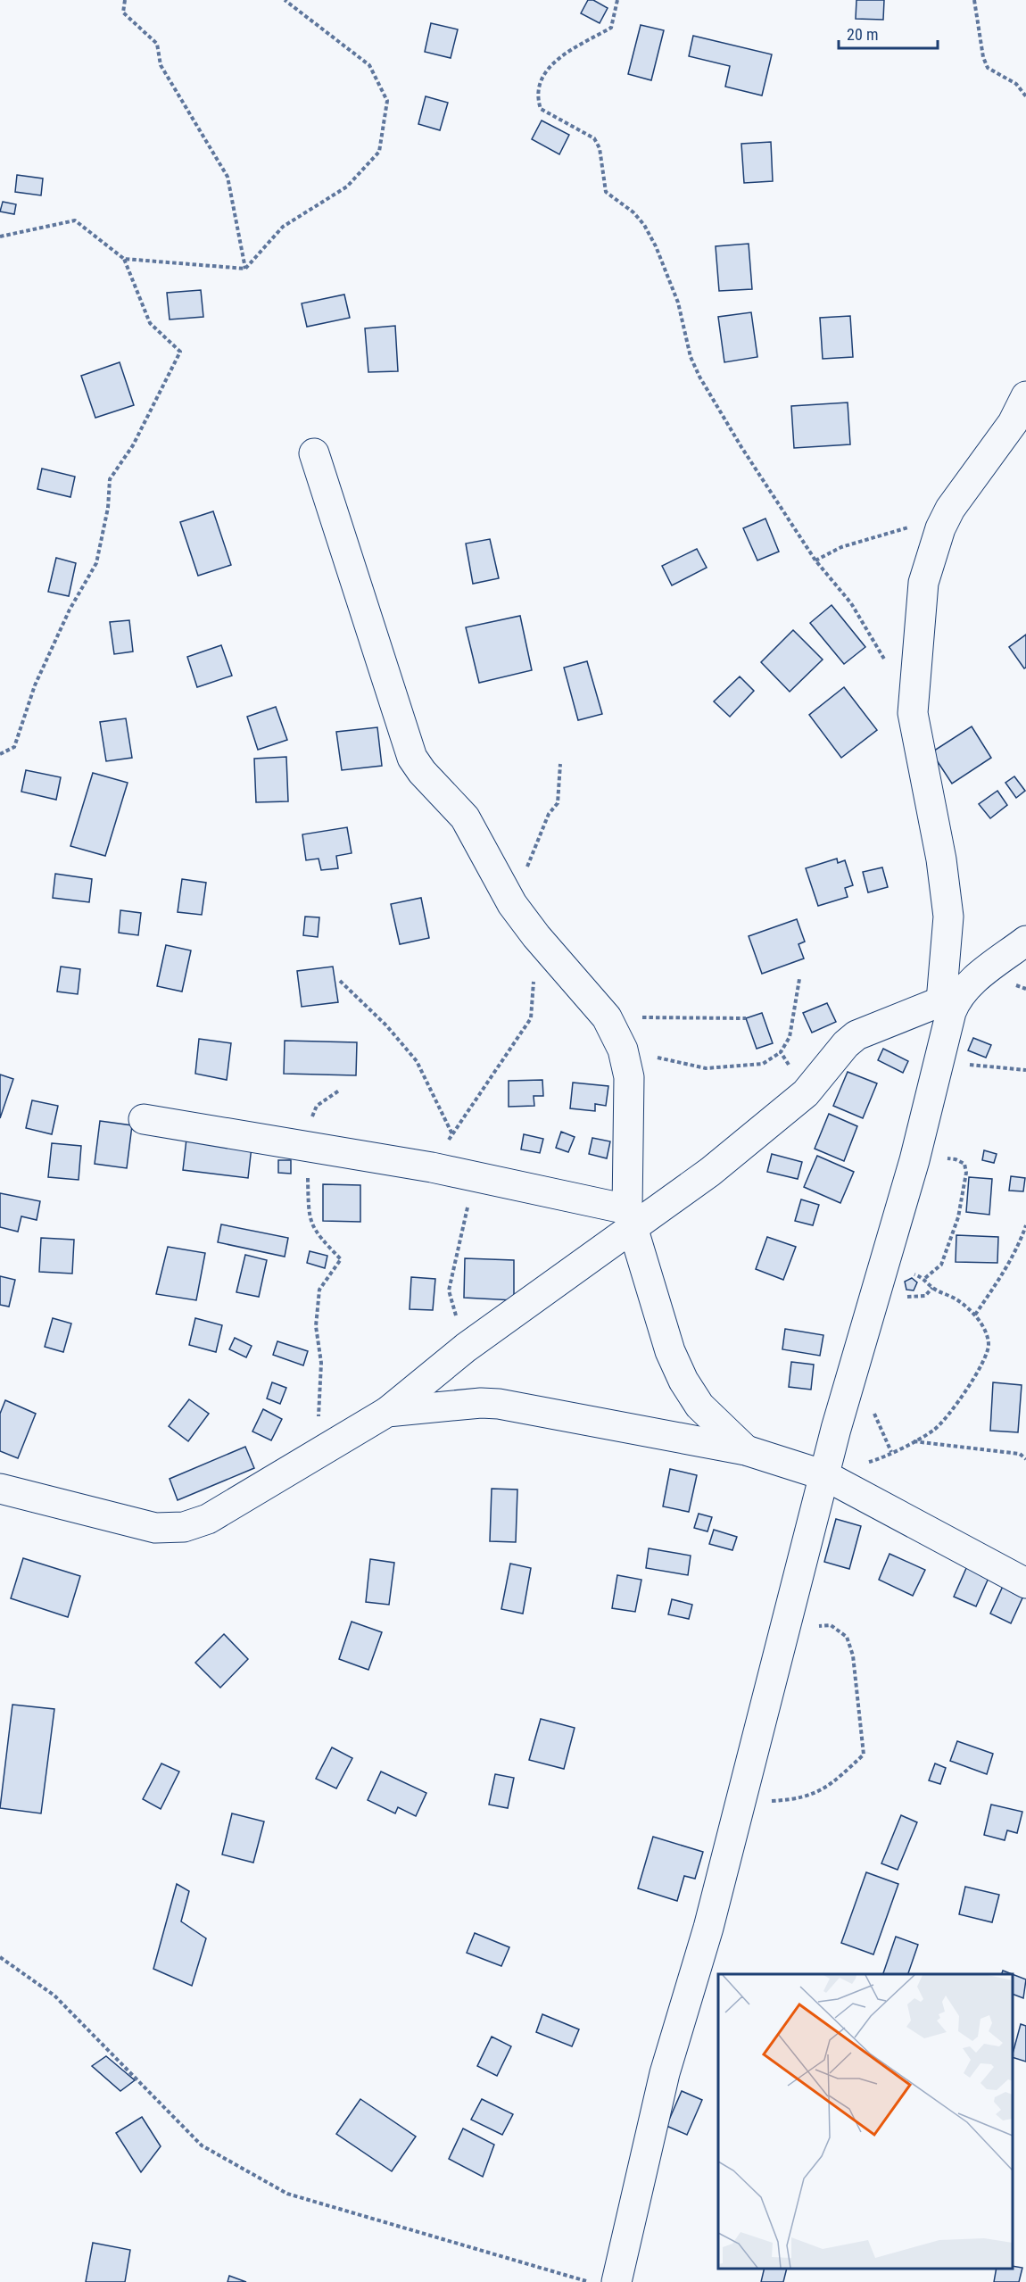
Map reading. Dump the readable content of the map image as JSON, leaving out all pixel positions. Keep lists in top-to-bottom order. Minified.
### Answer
{"scale_bar":"20 m"}
